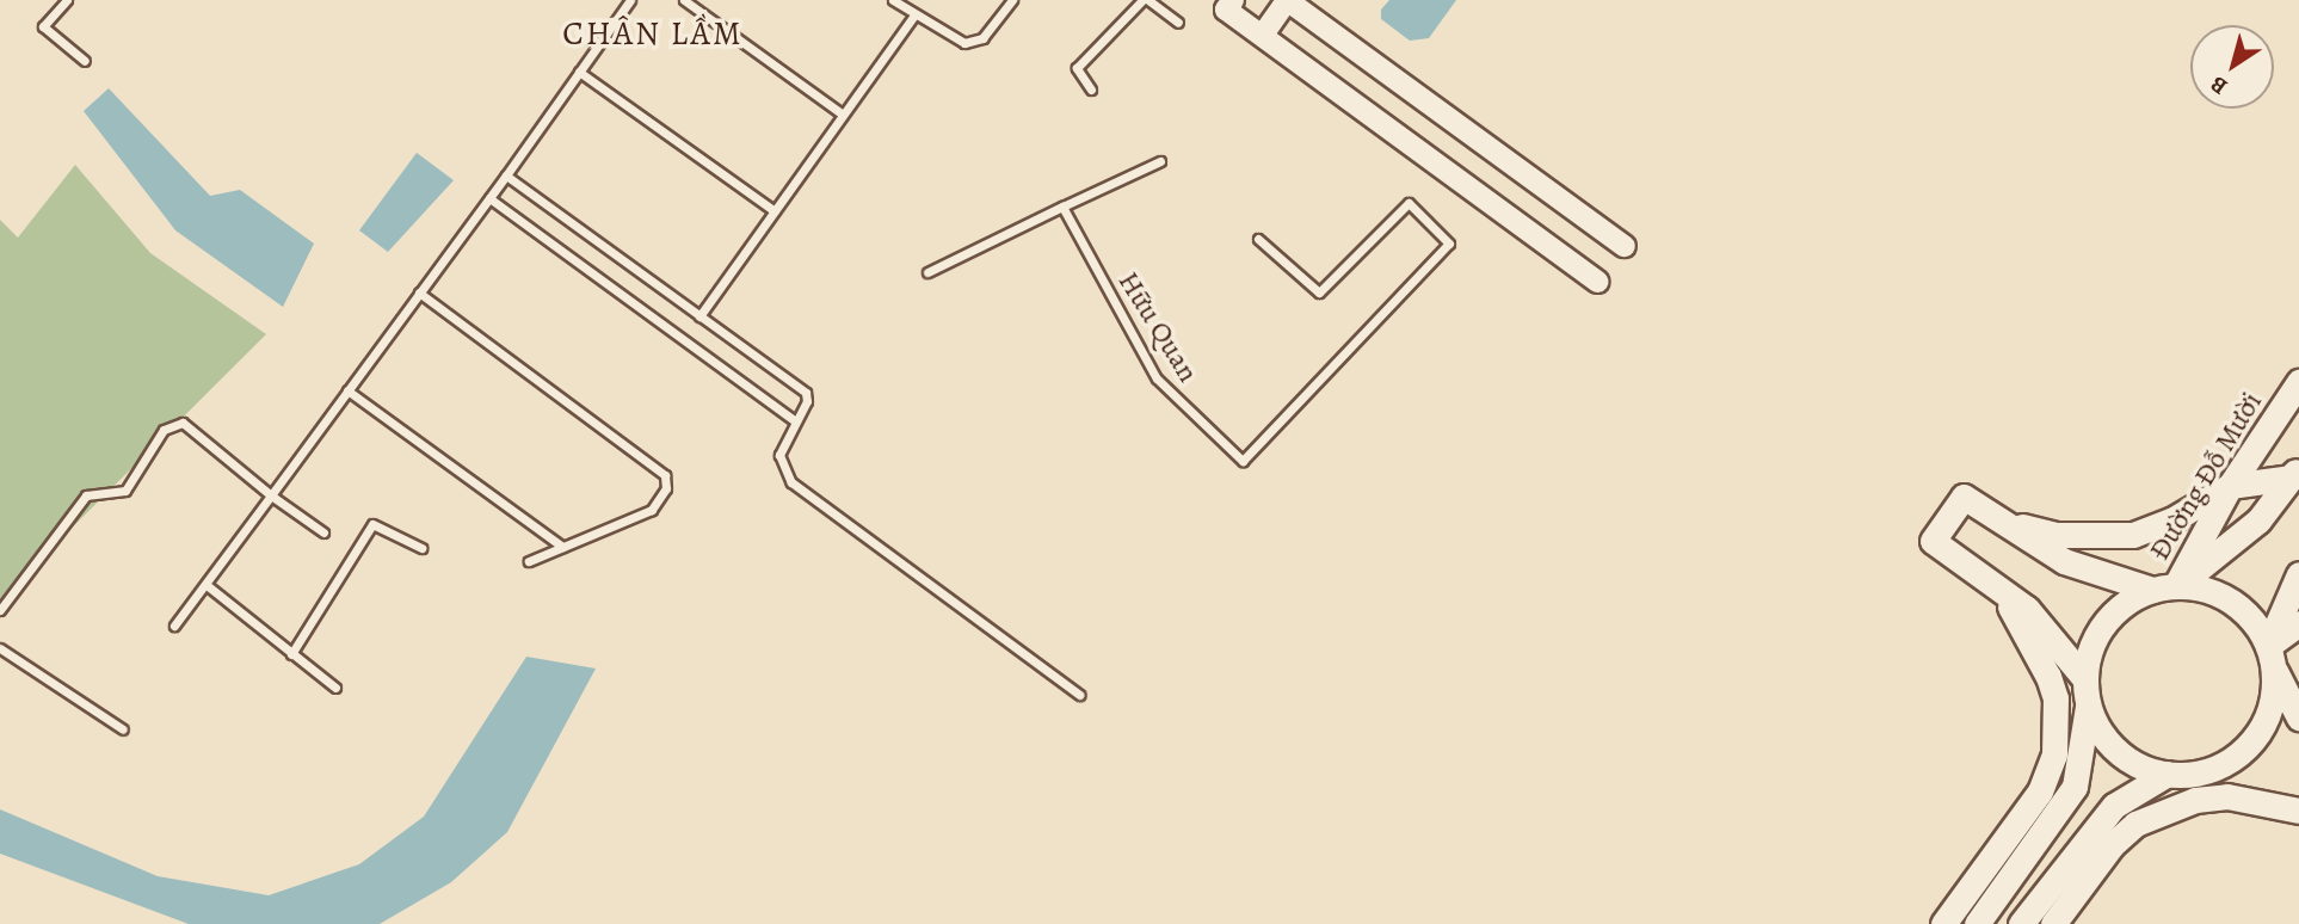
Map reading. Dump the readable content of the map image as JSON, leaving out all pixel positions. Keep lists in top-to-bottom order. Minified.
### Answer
{"streets":{"main road":["Đường Đỗ Mười"],"lane":["Hữu Quan"]},"districts":["CHÂN LẦM"],"north":"bottom left"}
